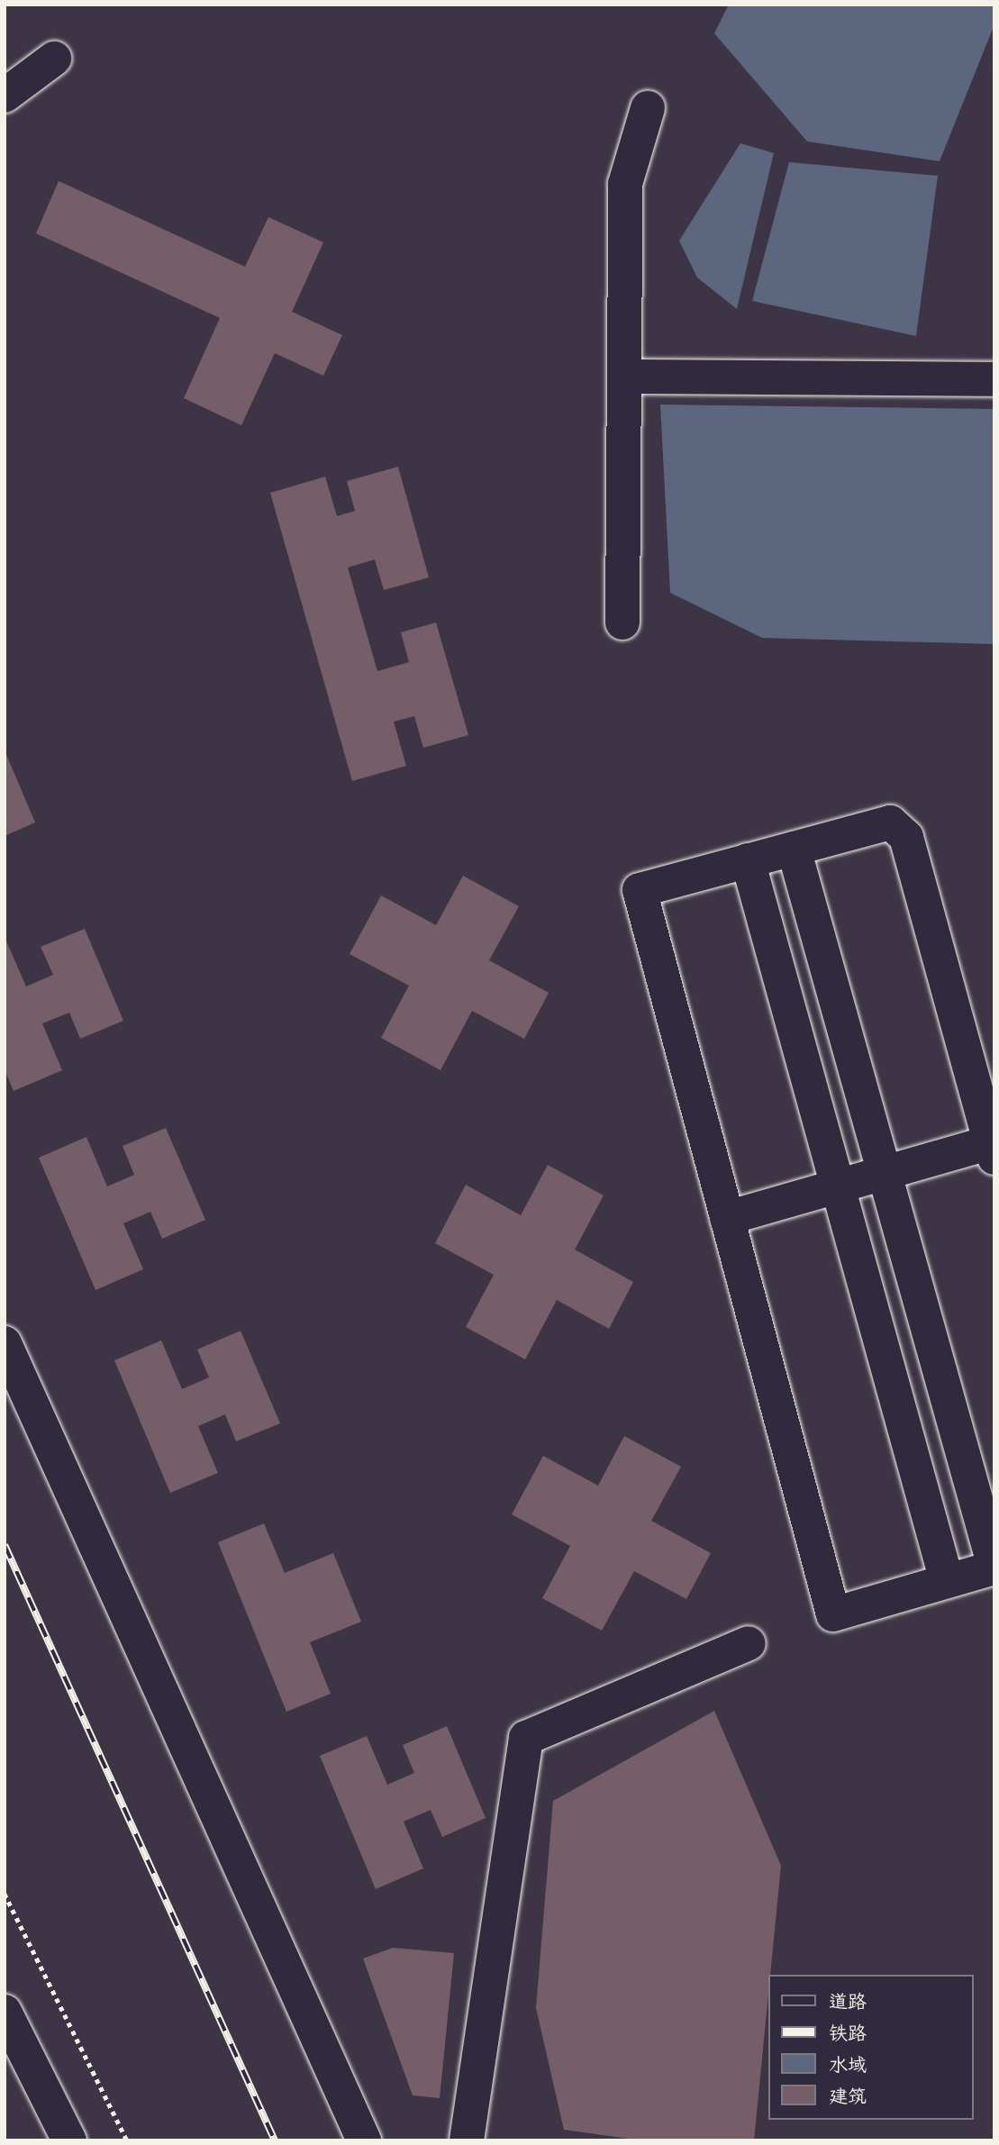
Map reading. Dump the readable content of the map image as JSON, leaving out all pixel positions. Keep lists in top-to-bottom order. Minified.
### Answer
{"legend":["道路","铁路","水域","建筑"]}
